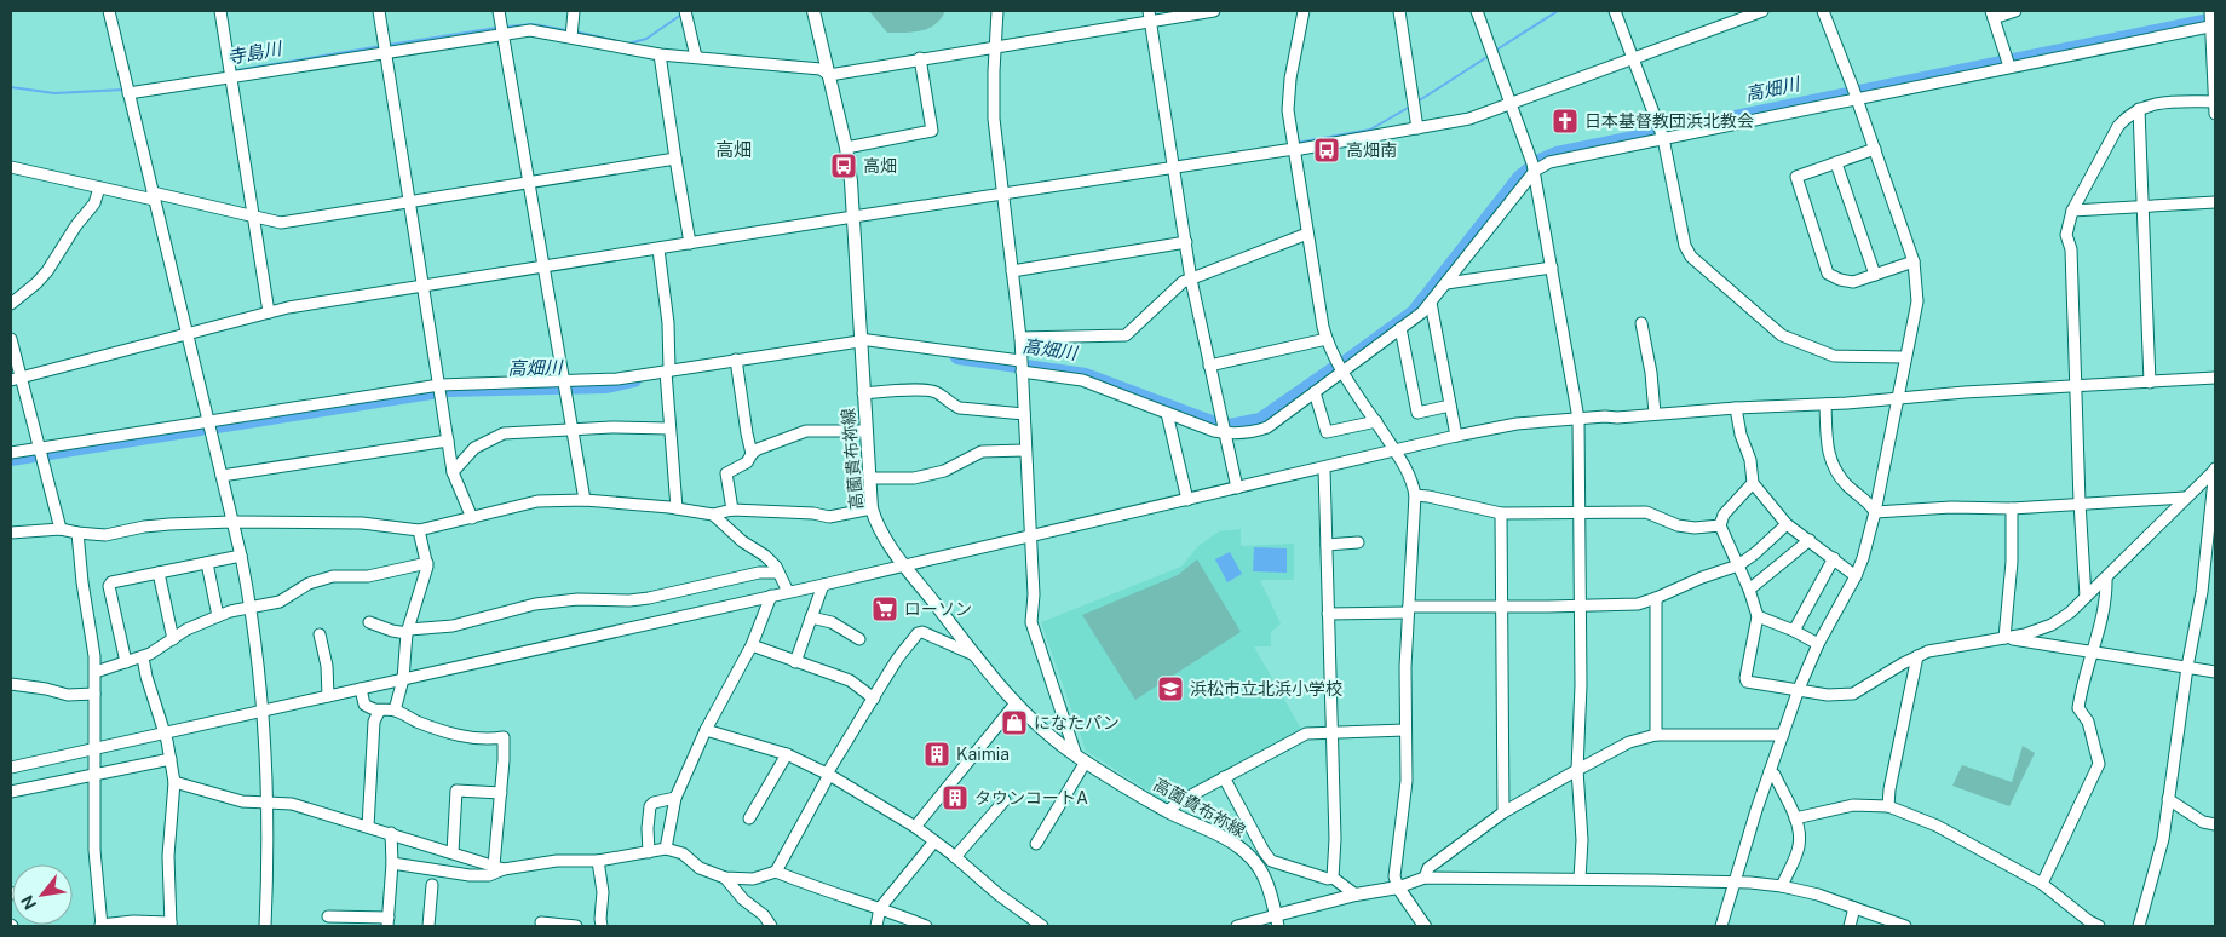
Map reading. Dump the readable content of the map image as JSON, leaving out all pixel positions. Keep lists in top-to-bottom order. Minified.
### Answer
{"streets":{"main road":["高薗貴布祢線"]},"districts":["高畑"],"water":["寺島川","高畑川"],"places":{"church":["日本基督教団浜北教会"],"bus stop":["高畑南","高畑"],"supermarket":["ローソン"],"school or university":["浜松市立北浜小学校"],"shop":["になたパン"],"building":["Kaimia","タウンコートA"]},"north":"bottom left"}
